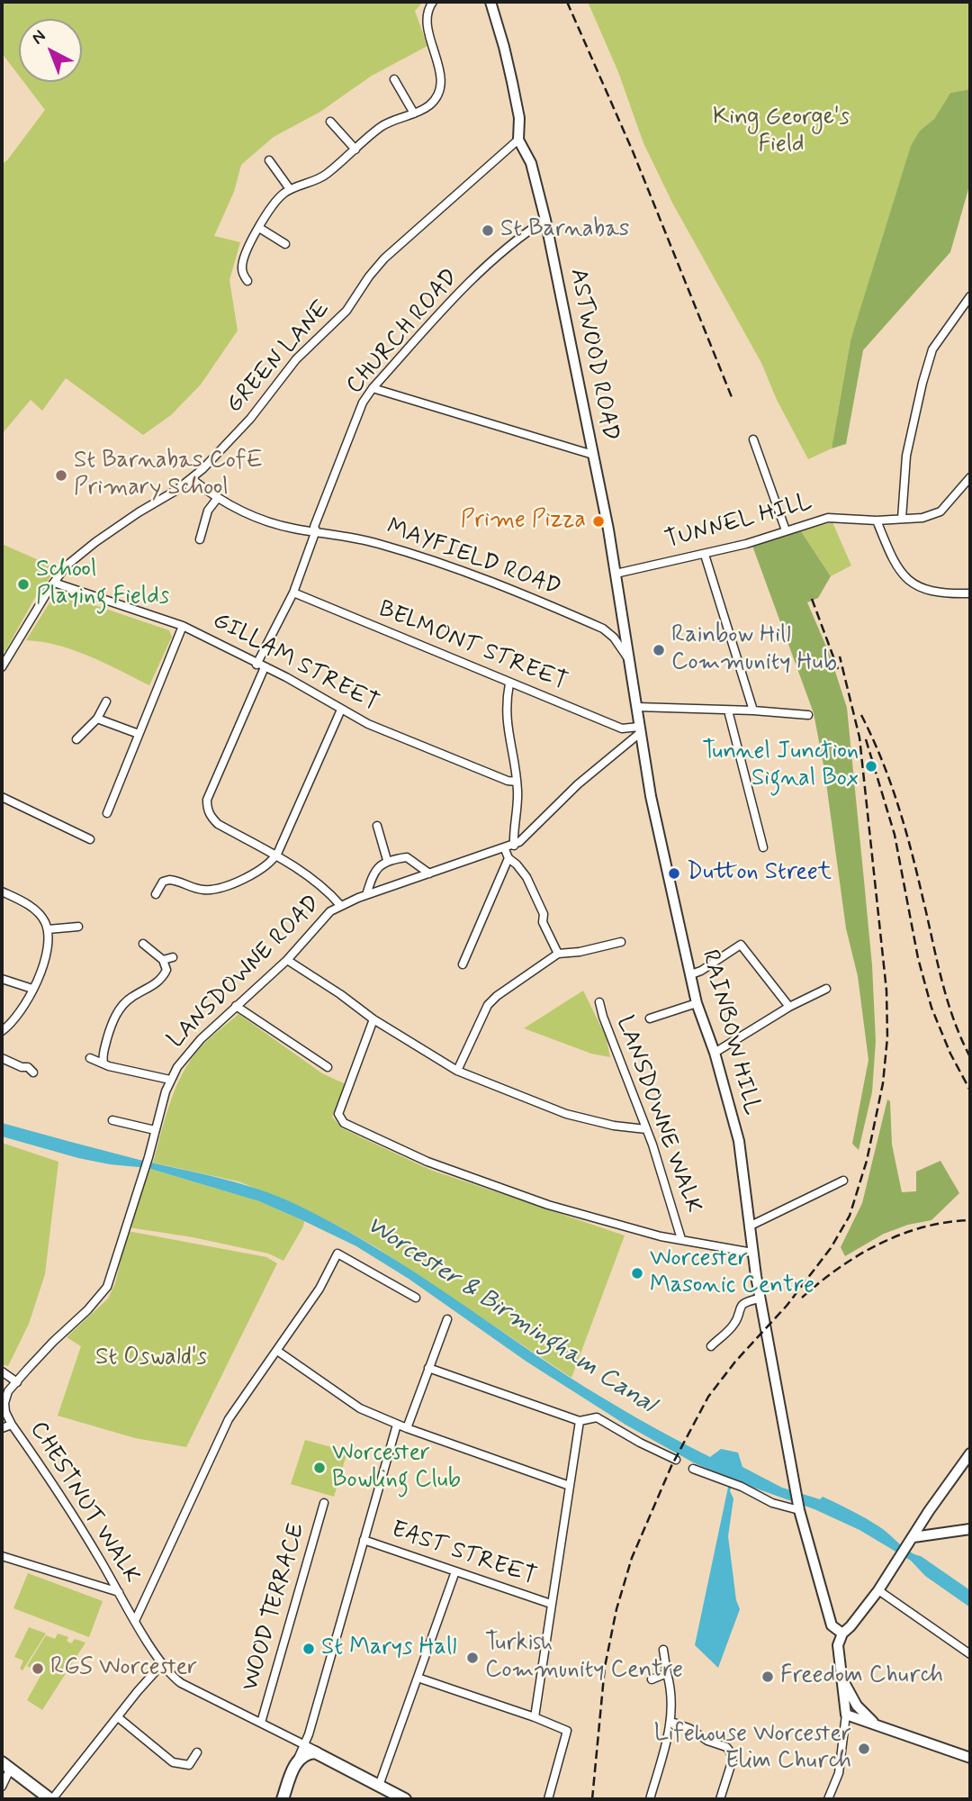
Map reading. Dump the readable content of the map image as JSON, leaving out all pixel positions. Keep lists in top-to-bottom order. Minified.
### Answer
{"streets":{"main road":["ASTWOOD ROAD","RAINBOW HILL"],"street":["CHURCH ROAD","GREEN LANE","TUNNEL HILL","MAYFIELD ROAD","BELMONT STREET","GILLAM STREET","LANSDOWNE ROAD","LANSDOWNE WALK","CHESTNUT WALK","EAST STREET","WOOD TERRACE"]},"crossings":[["CHURCH ROAD","ASTWOOD ROAD"],["CHURCH ROAD","MAYFIELD ROAD"],["CHURCH ROAD","BELMONT STREET"],["CHURCH ROAD","GILLAM STREET"],["ASTWOOD ROAD","GREEN LANE"],["ASTWOOD ROAD","TUNNEL HILL"],["ASTWOOD ROAD","RAINBOW HILL"],["GREEN LANE","MAYFIELD ROAD"],["GREEN LANE","GILLAM STREET"],["TUNNEL HILL","RAINBOW HILL"],["MAYFIELD ROAD","RAINBOW HILL"],["BELMONT STREET","LANSDOWNE ROAD"],["BELMONT STREET","RAINBOW HILL"],["LANSDOWNE ROAD","RAINBOW HILL"],["LANSDOWNE ROAD","CHESTNUT WALK"],["CHESTNUT WALK","WOOD TERRACE"]],"water":["Worcester & Birmingham Canal"],"parks":["King George's Field","St Oswald's"],"places":["St Barnabas","St Barnabas CofE Primary School","Prime Pizza","School Playing Fields","Rainbow Hill Community Hub","Tunnel Junction Signal Box","Dutton Street","Worcester Masonic Centre","Worcester Bowling Club","St Marys Hall","Turkish Community Centre","RGS Worcester","Freedom Church","Lifehouse Worcester Elim Church"],"north":"top left"}
